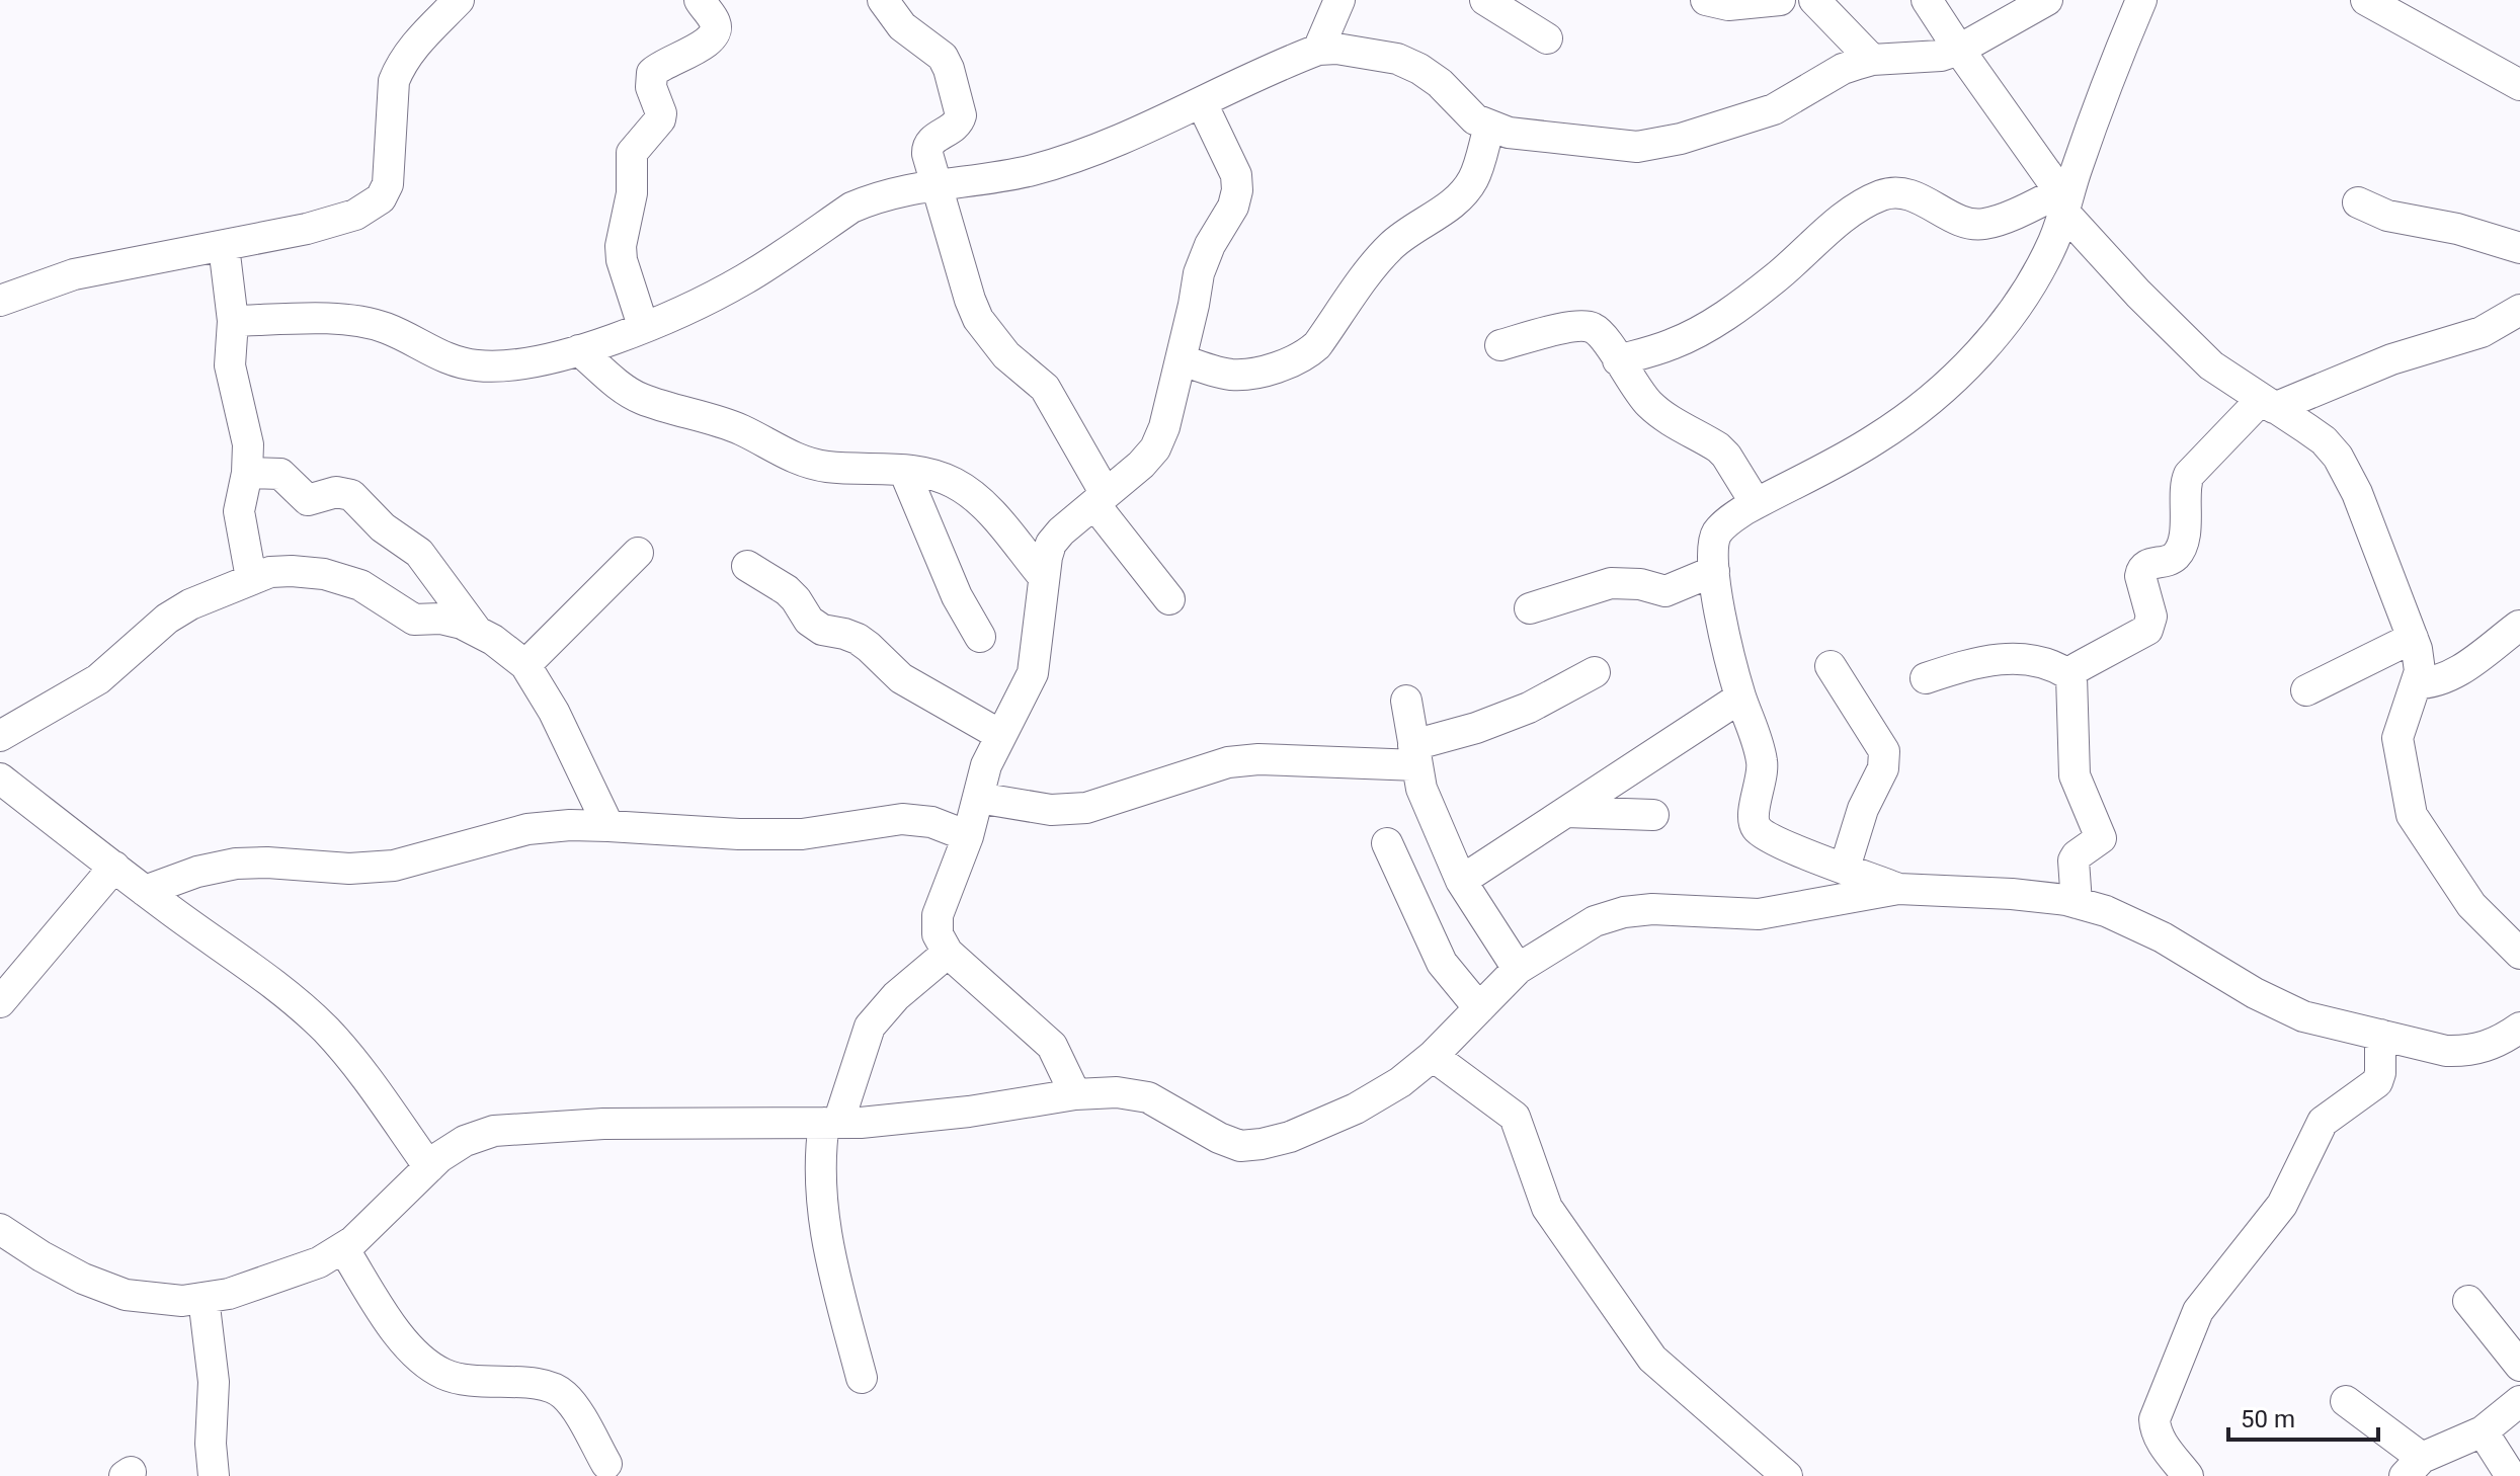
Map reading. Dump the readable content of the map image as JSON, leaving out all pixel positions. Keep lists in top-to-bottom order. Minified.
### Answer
{"scale_bar":"50 m"}
